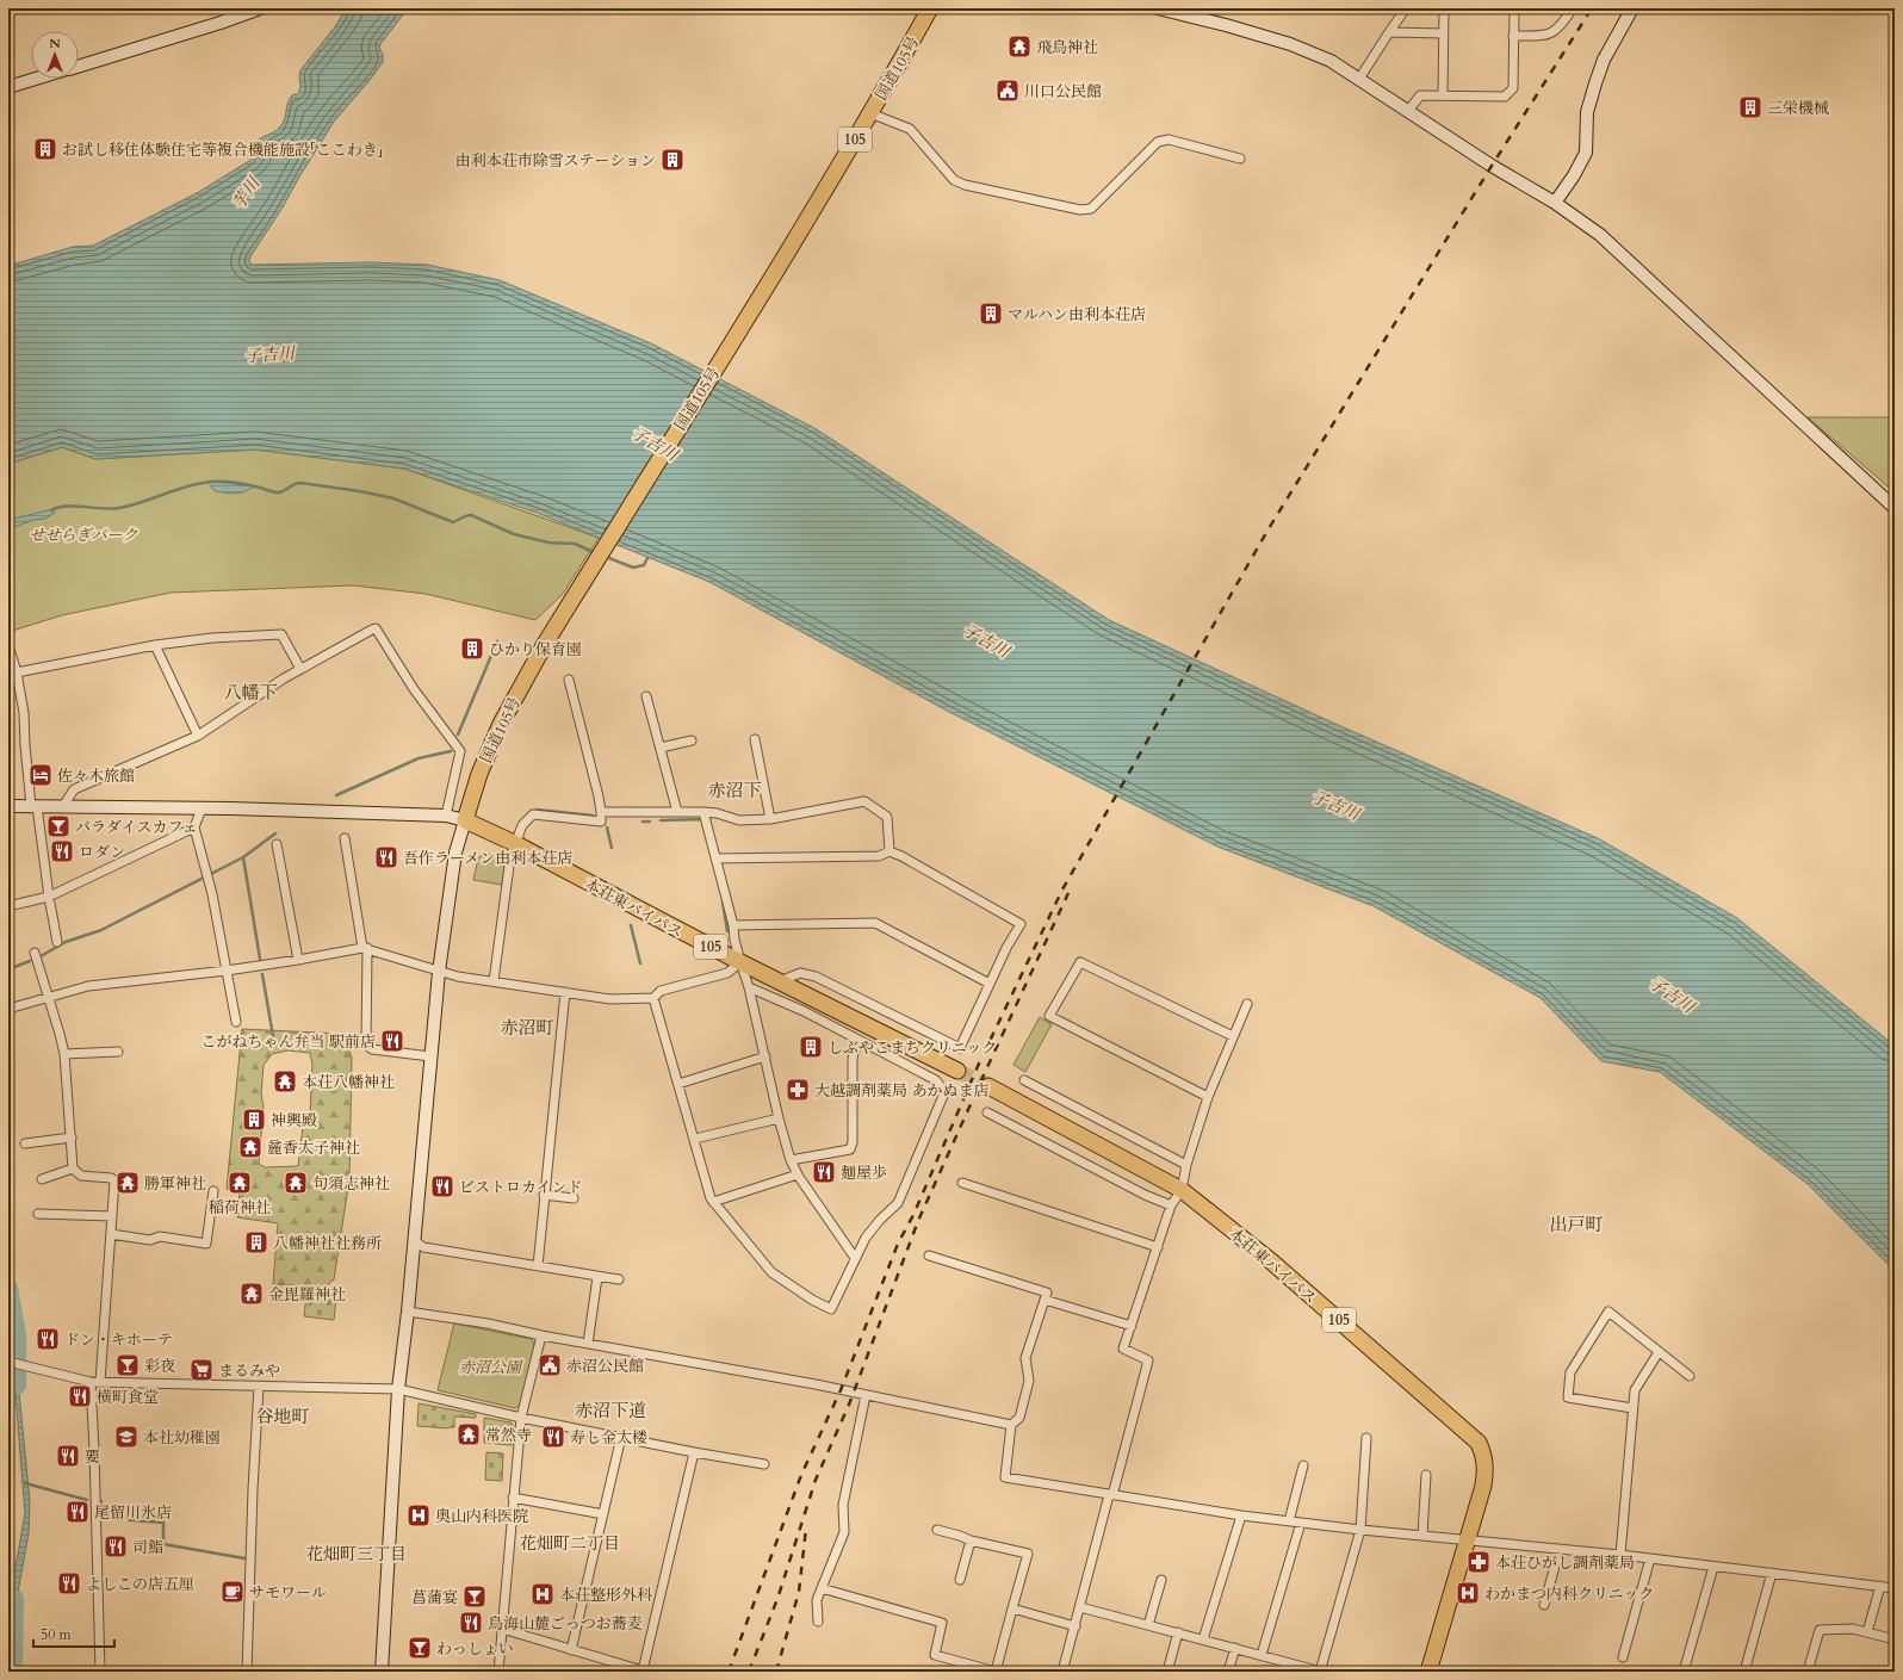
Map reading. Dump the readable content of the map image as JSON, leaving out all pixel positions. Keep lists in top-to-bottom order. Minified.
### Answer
{"streets":{"highway":["国道105号","105","本荘東バイパス"]},"crossings":[["国道105号","本荘東バイパス"]],"districts":["八幡下","赤沼下","赤沼町","出戸町","赤沼下道","谷地町","花畑町二丁目","花畑町三丁目"],"water":["芋川","子吉川"],"parks":["せせらぎパーク","赤沼公園"],"places":{"temple":["飛鳥神社","本荘八幡神社","麄香太子神社","勝軍神社","稲荷神社","句須志神社","金毘羅神社","常然寺"],"public building":["川口公民館","赤沼公民館"],"building":["三栄機械","お試し移住体験住宅等複合機能施設「ここわき」","由利本荘市除雪ステーション","マルハン由利本荘店","ひかり保育園","しぶやこまちクリニック","神輿殿","八幡神社社務所"],"hotel":["佐々木旅館"],"bar":["パラダイスカフェ","彩夜","菖蒲宴","わっしょい"],"restaurant":["ロダン","吾作ラーメン由利本荘店","こがねちゃん弁当 駅前店","麺屋歩","ビストロカインド","ドン・キホーテ","横町食堂","寿し金太楼","要","尾留川氷店","司鮨","よしこの店五厘","鳥海山麓ごっつお蕎麦"],"pharmacy":["大越調剤薬局 あかぬま店","本荘ひがし調剤薬局"],"supermarket":["まるみや"],"school or university":["本社幼稚園"],"hospital":["奥山内科医院","わかまつ内科クリニック","本荘整形外科"],"cafe":["サモワール"]},"scale_bar":"50 m","north":"top"}
